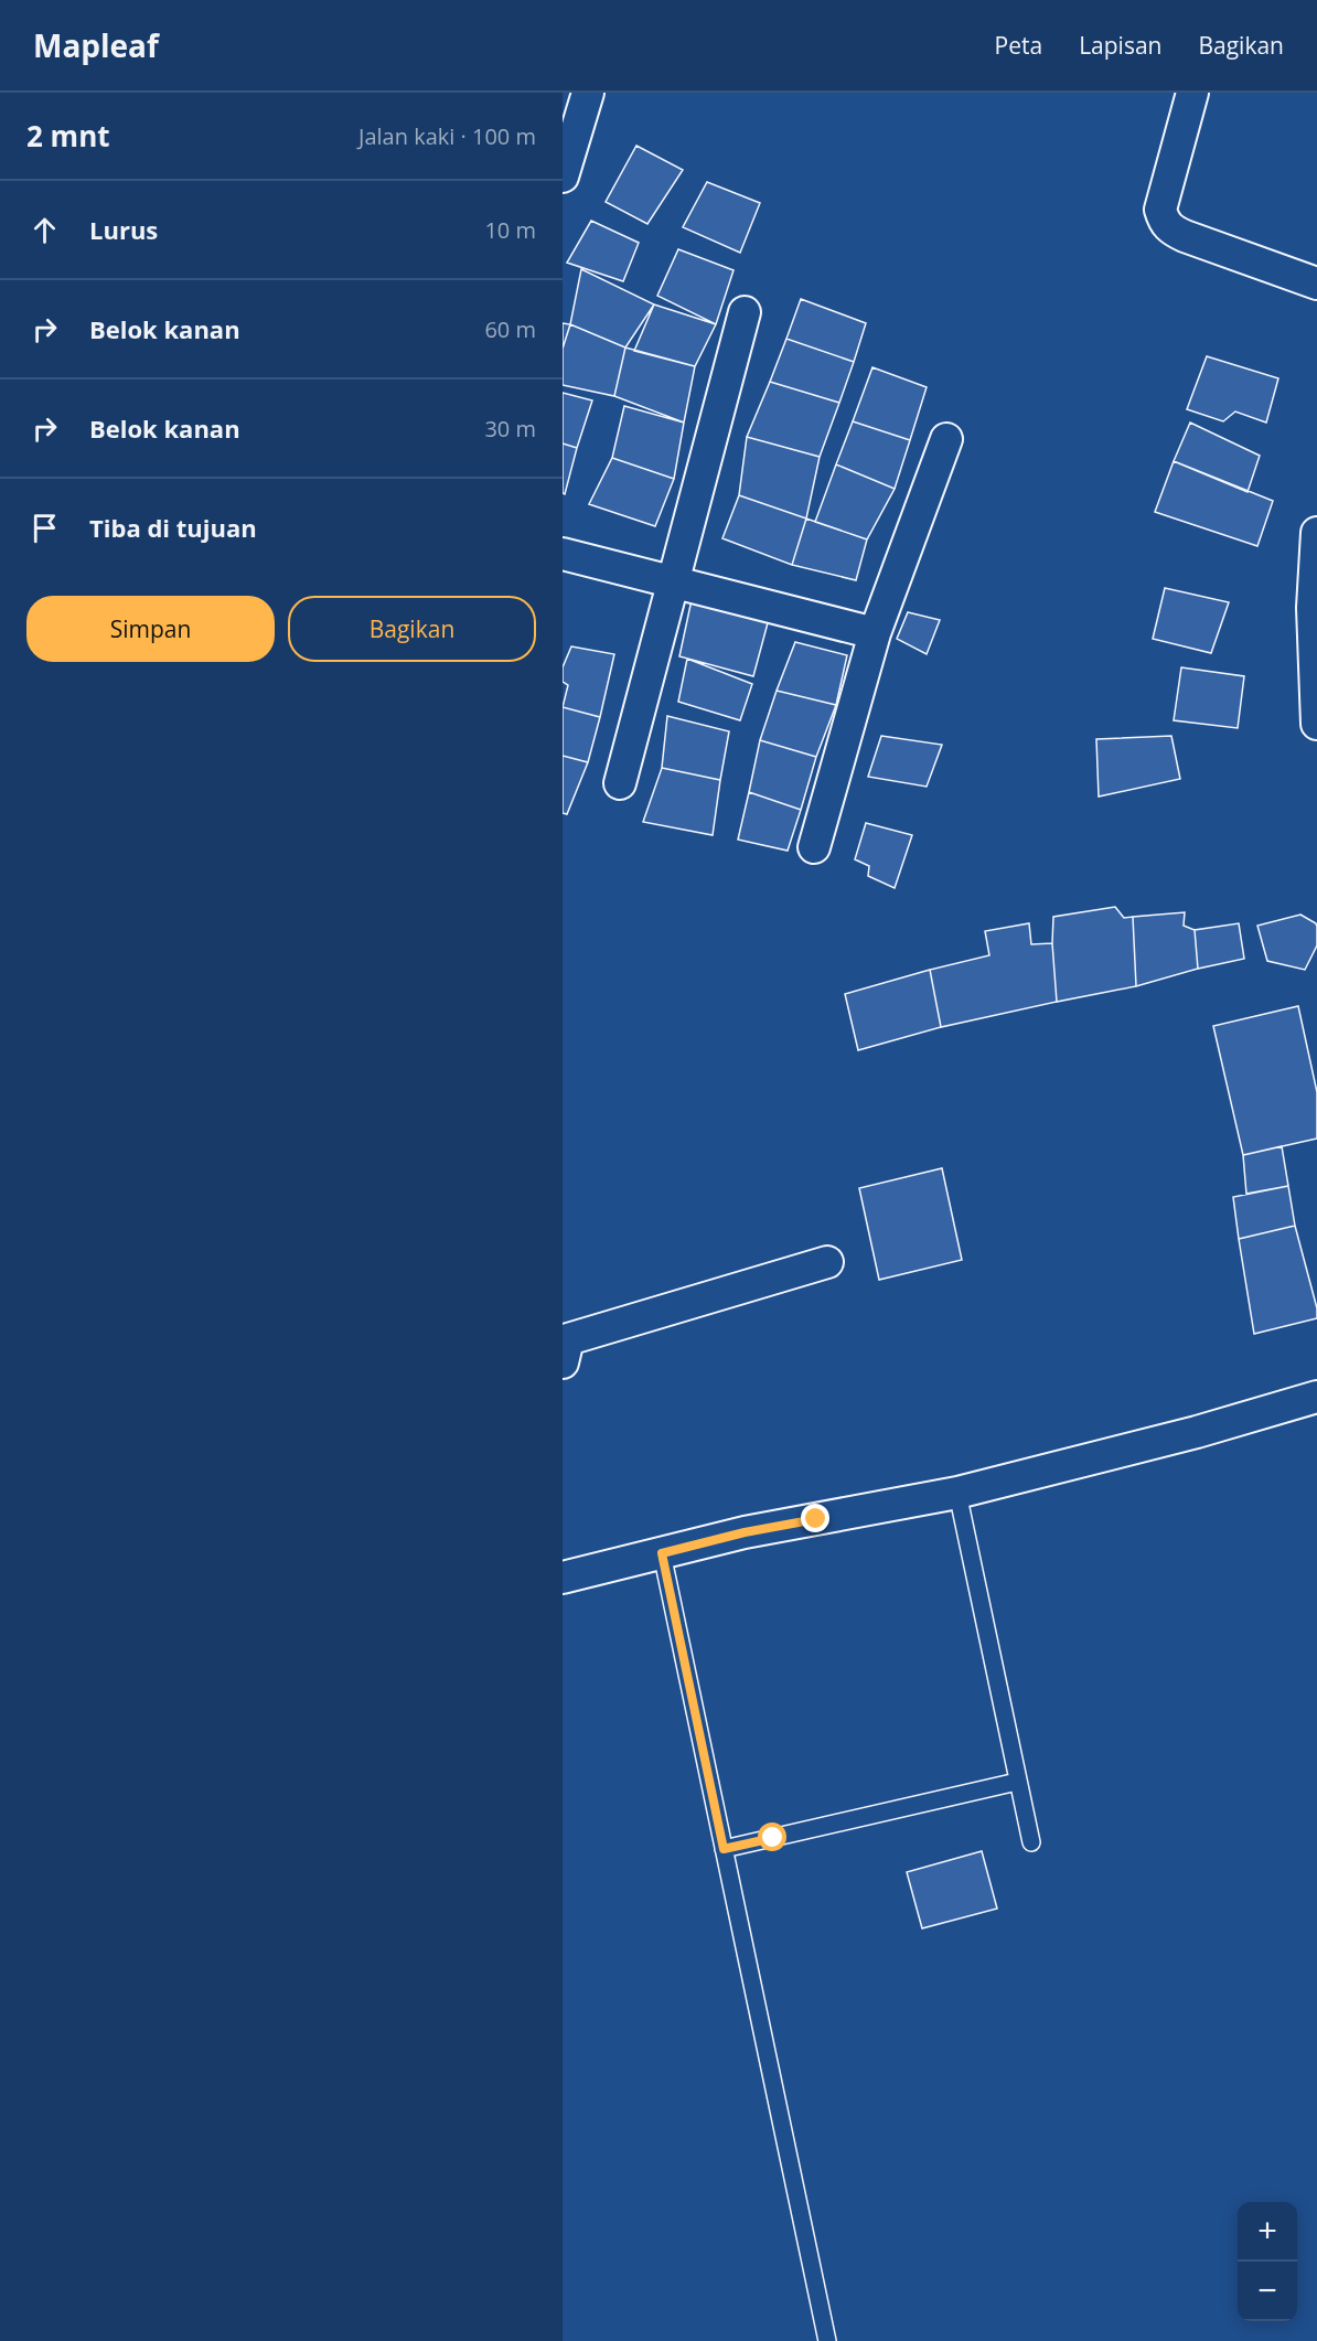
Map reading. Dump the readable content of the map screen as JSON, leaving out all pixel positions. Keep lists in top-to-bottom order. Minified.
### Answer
{"page":{"header":"Mapleaf","nav":["Peta","Lapisan","Bagikan"],"heading":["2 mnt","Jalan kaki · 100 m"],"list":[["Lurus","10 m"],["Belok kanan","60 m"],["Belok kanan","30 m"],"Tiba di tujuan"],"buttons":["Simpan","Bagikan"],"map_buttons":["+","−"]}}
